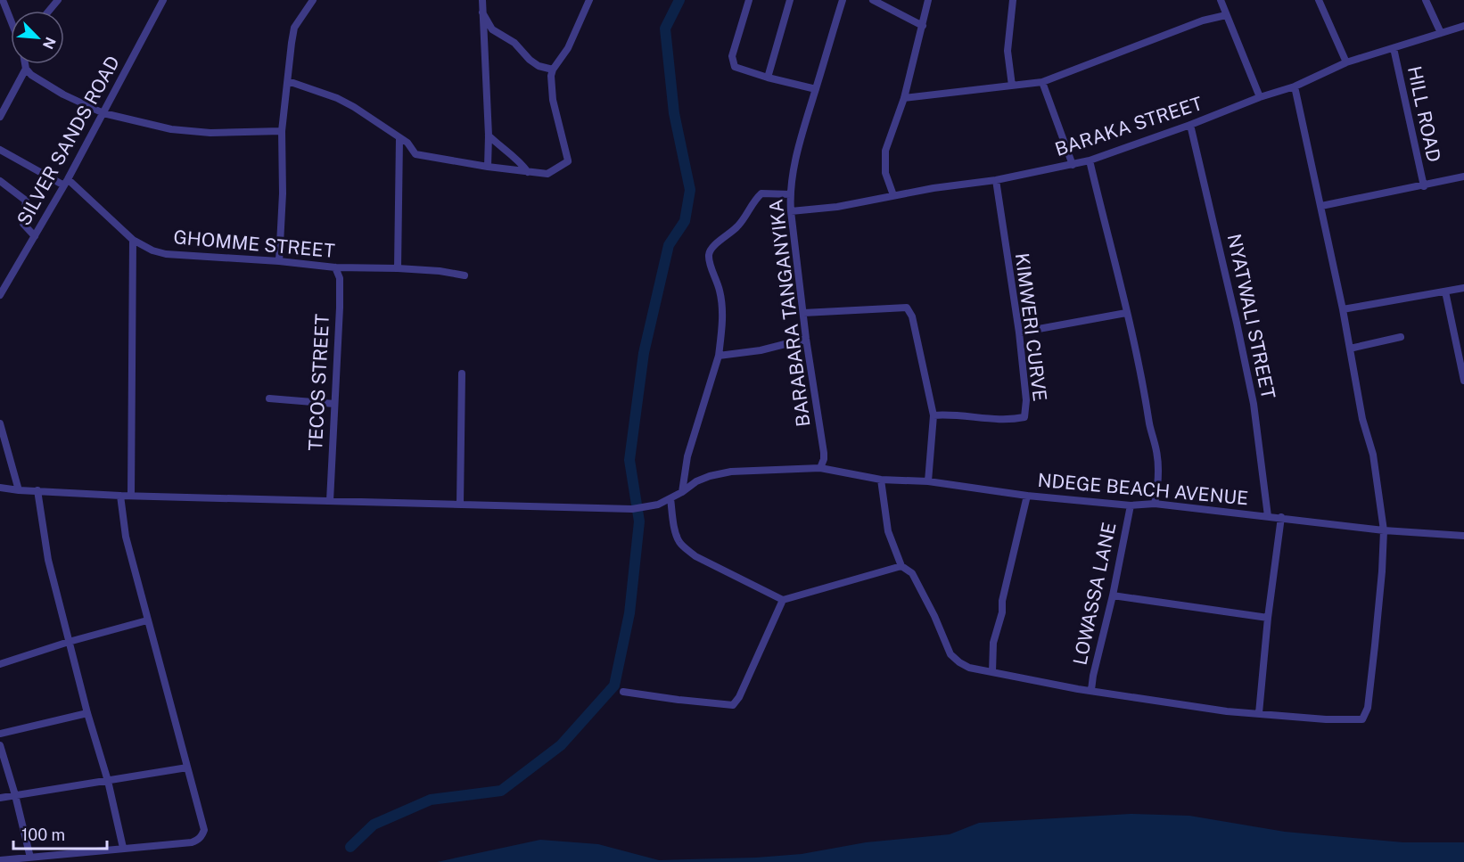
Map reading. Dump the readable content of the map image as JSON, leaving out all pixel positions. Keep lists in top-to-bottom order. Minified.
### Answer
{"streets":{"street":["HILL ROAD","BARAKA STREET","SILVER SANDS ROAD","GHOMME STREET","BARABARA TANGANYIKA","NYATWALI STREET","KIMWERI CURVE","TECOS STREET","NDEGE BEACH AVENUE","LOWASSA LANE"]},"crossings":[["HILL ROAD","BARAKA STREET"],["BARAKA STREET","BARABARA TANGANYIKA"],["BARAKA STREET","NYATWALI STREET"],["BARAKA STREET","KIMWERI CURVE"],["SILVER SANDS ROAD","GHOMME STREET"],["GHOMME STREET","TECOS STREET"],["BARABARA TANGANYIKA","NDEGE BEACH AVENUE"],["NYATWALI STREET","NDEGE BEACH AVENUE"],["TECOS STREET","NDEGE BEACH AVENUE"],["NDEGE BEACH AVENUE","LOWASSA LANE"]],"scale_bar":"100 m","north":"bottom right"}
